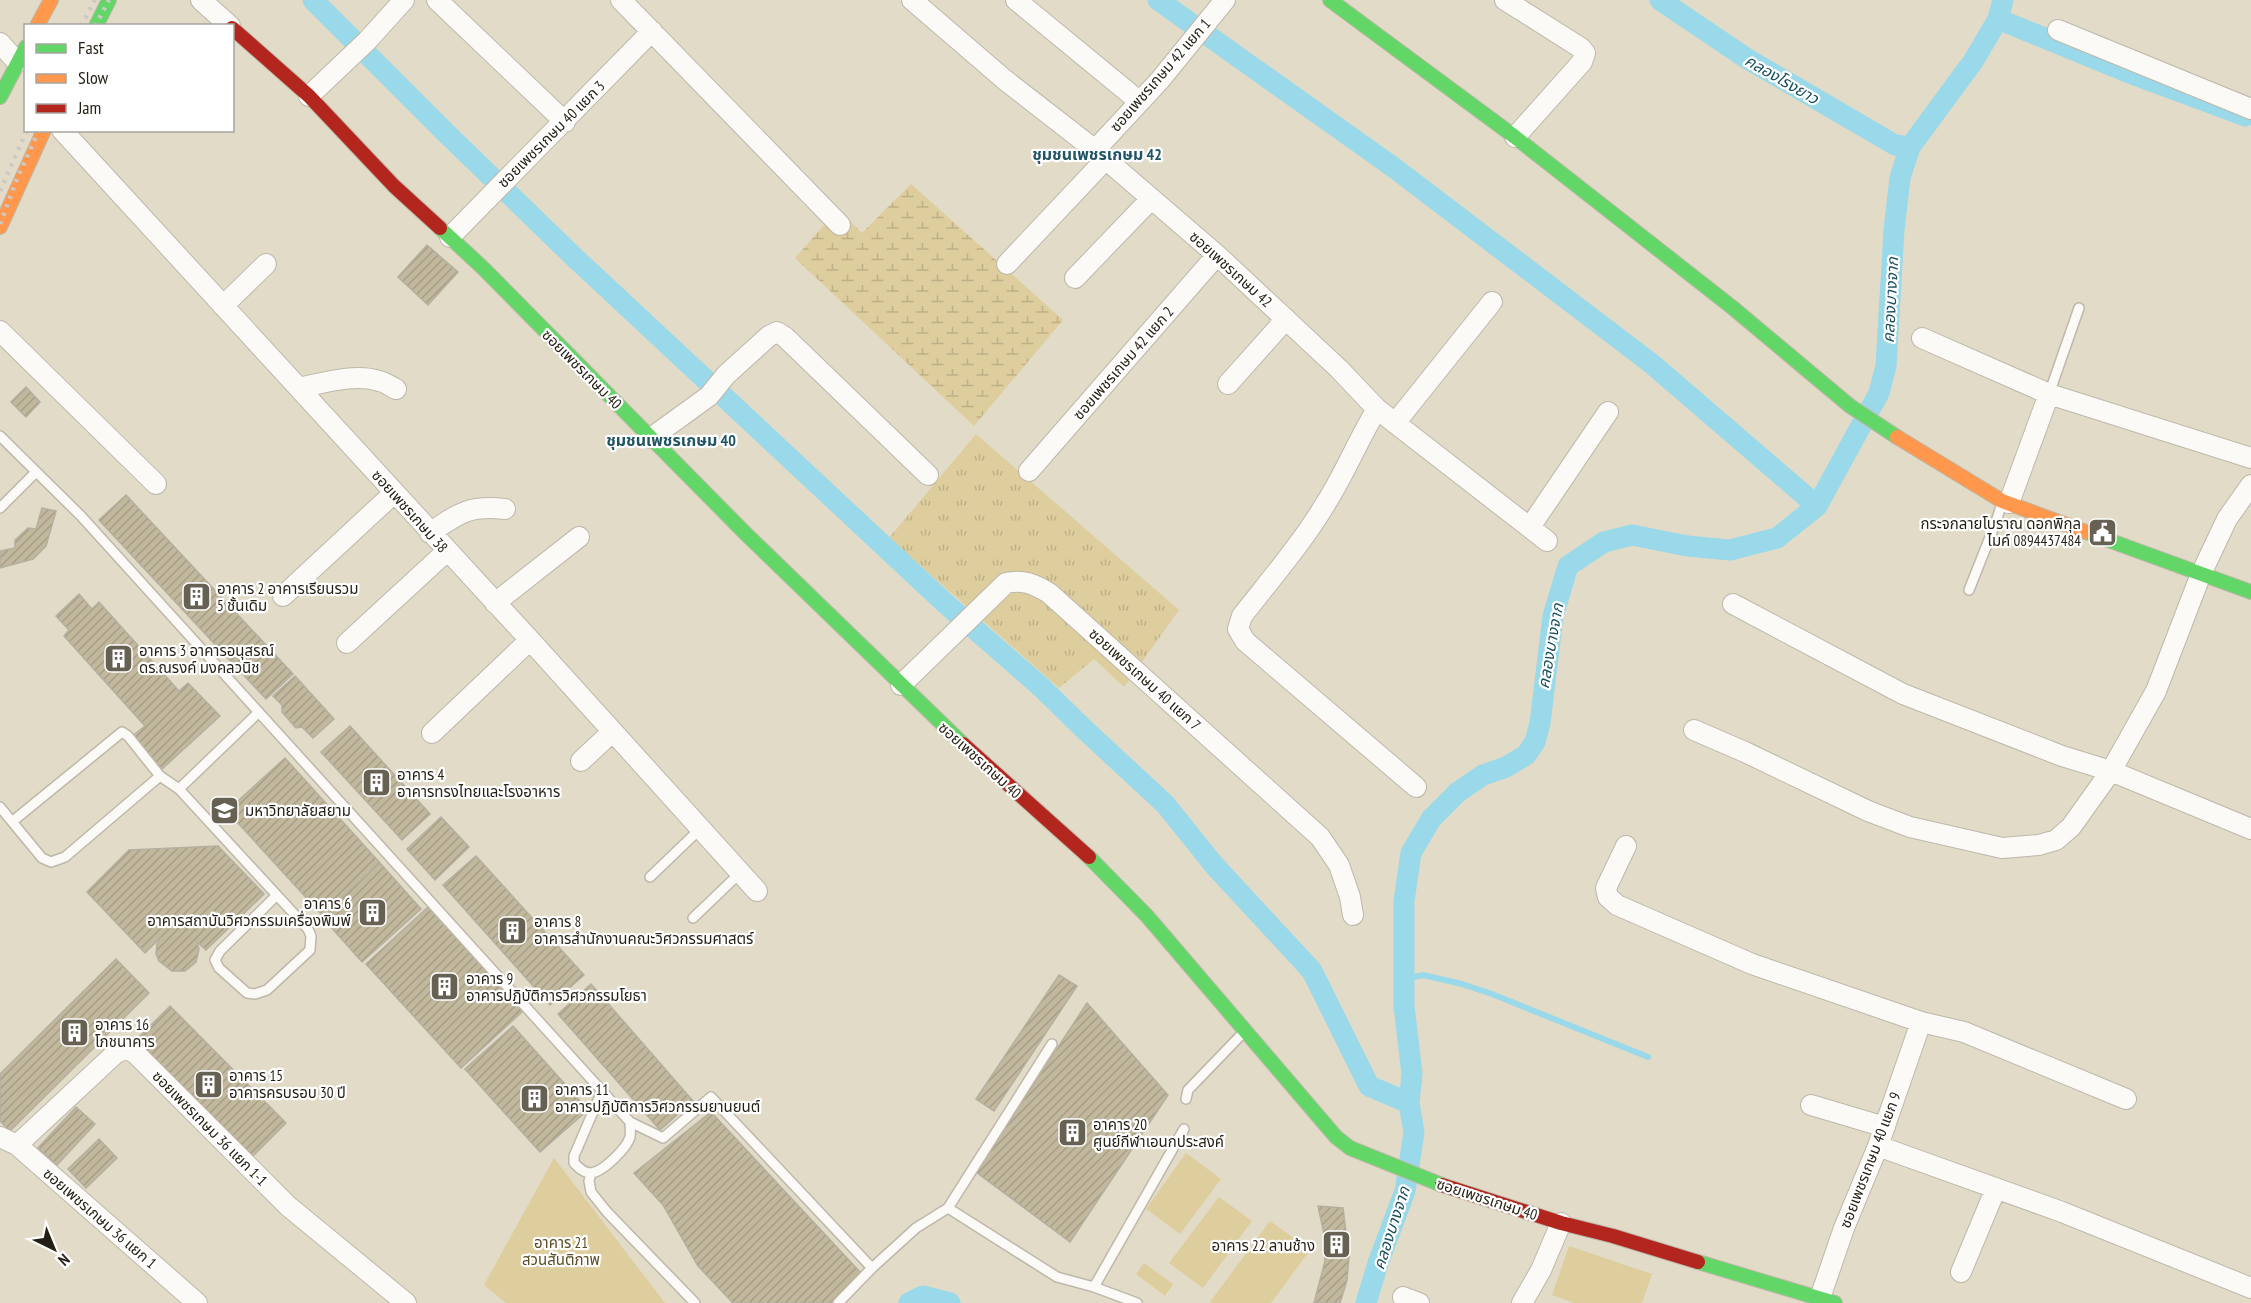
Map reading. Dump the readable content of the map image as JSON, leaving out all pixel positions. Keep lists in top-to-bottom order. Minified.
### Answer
{"streets":{"street":["ซอยเพชรเกษม 42 แยก 1","ซอยเพชรเกษม 40 แยก 3","ซอยเพชรเกษม 42","ซอยเพชรเกษม 42 แยก 2","ซอยเพชรเกษม 40","ซอยเพชรเกษม 38","ซอยเพชรเกษม 40 แยก 7","ซอยเพชรเกษม 36 แยก 1-1","ซอยเพชรเกษม 40 แยก 9","ซอยเพชรเกษม 36 แยก 1"]},"crossings":[["ซอยเพชรเกษม 42 แยก 1","ซอยเพชรเกษม 42"],["ซอยเพชรเกษม 40 แยก 3","ซอยเพชรเกษม 40"],["ซอยเพชรเกษม 42","ซอยเพชรเกษม 42 แยก 2"],["ซอยเพชรเกษม 40","ซอยเพชรเกษม 40 แยก 7"],["ซอยเพชรเกษม 40","ซอยเพชรเกษม 40 แยก 9"],["ซอยเพชรเกษม 36 แยก 1-1","ซอยเพชรเกษม 36 แยก 1"]],"districts":["ชุมชนเพชรเกษม 42","ชุมชนเพชรเกษม 40"],"water":["คลองโรงยาว","คลองบางจาก"],"parks":["อาคาร 21 สวนสันติภาพ"],"places":{"public building":["กระจกลายโบราณ ดอกพิกุล ไมค์ 0894437484"],"building":["อาคาร 2 อาคารเรียนรวม 5 ชั้นเดิม","อาคาร 3 อาคารอนุสรณ์ ดร.ณรงค์ มงคลวนิช","อาคาร 4 อาคารทรงไทยและโรงอาหาร","อาคาร 6 อาคารสถาบันวิศวกรรมเครื่องพิมพ์","อาคาร 8 อาคารสำนักงานคณะวิศวกรรมศาสตร์","อาคาร 9 อาคารปฏิบัติการวิศวกรรมโยธา","อาคาร 16 โภชนาคาร","อาคาร 15 อาคารครบรอบ 30 ปี","อาคาร 11 อาคารปฏิบัติการวิศวกรรมยานยนต์","อาคาร 20 ศูนย์กีฬาเอนกประสงค์","อาคาร 22 ลานช้าง"],"school or university":["มหาวิทยาลัยสยาม"]},"legend":["Fast","Slow","Jam"],"north":"bottom right"}
